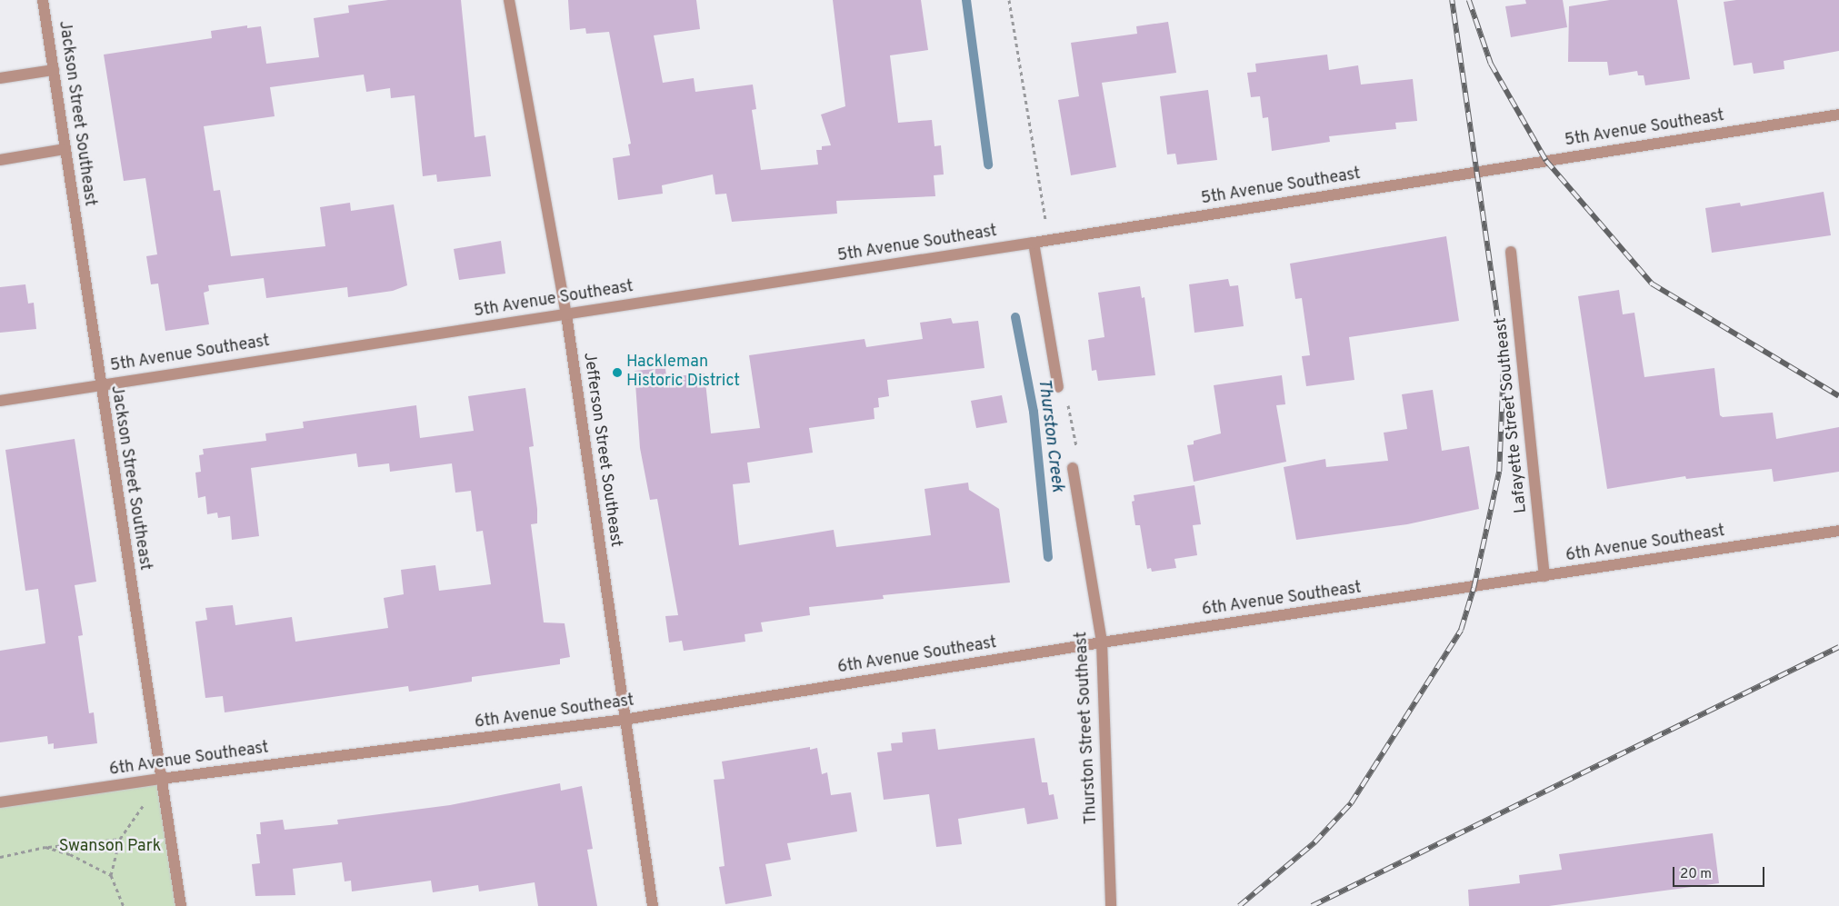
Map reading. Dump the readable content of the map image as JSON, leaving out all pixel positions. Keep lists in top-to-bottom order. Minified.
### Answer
{"streets":{"street":["Jackson Street Southeast","5th Avenue Southeast","Lafayette Street Southeast","Jefferson Street Southeast","6th Avenue Southeast","Thurston Street Southeast"]},"crossings":[["Jackson Street Southeast","5th Avenue Southeast"],["Jackson Street Southeast","6th Avenue Southeast"],["5th Avenue Southeast","Jefferson Street Southeast"],["Lafayette Street Southeast","6th Avenue Southeast"],["Jefferson Street Southeast","6th Avenue Southeast"],["6th Avenue Southeast","Thurston Street Southeast"]],"water":["Thurston Creek"],"parks":["Swanson Park"],"places":["Hackleman Historic District"],"scale_bar":"20 m"}
